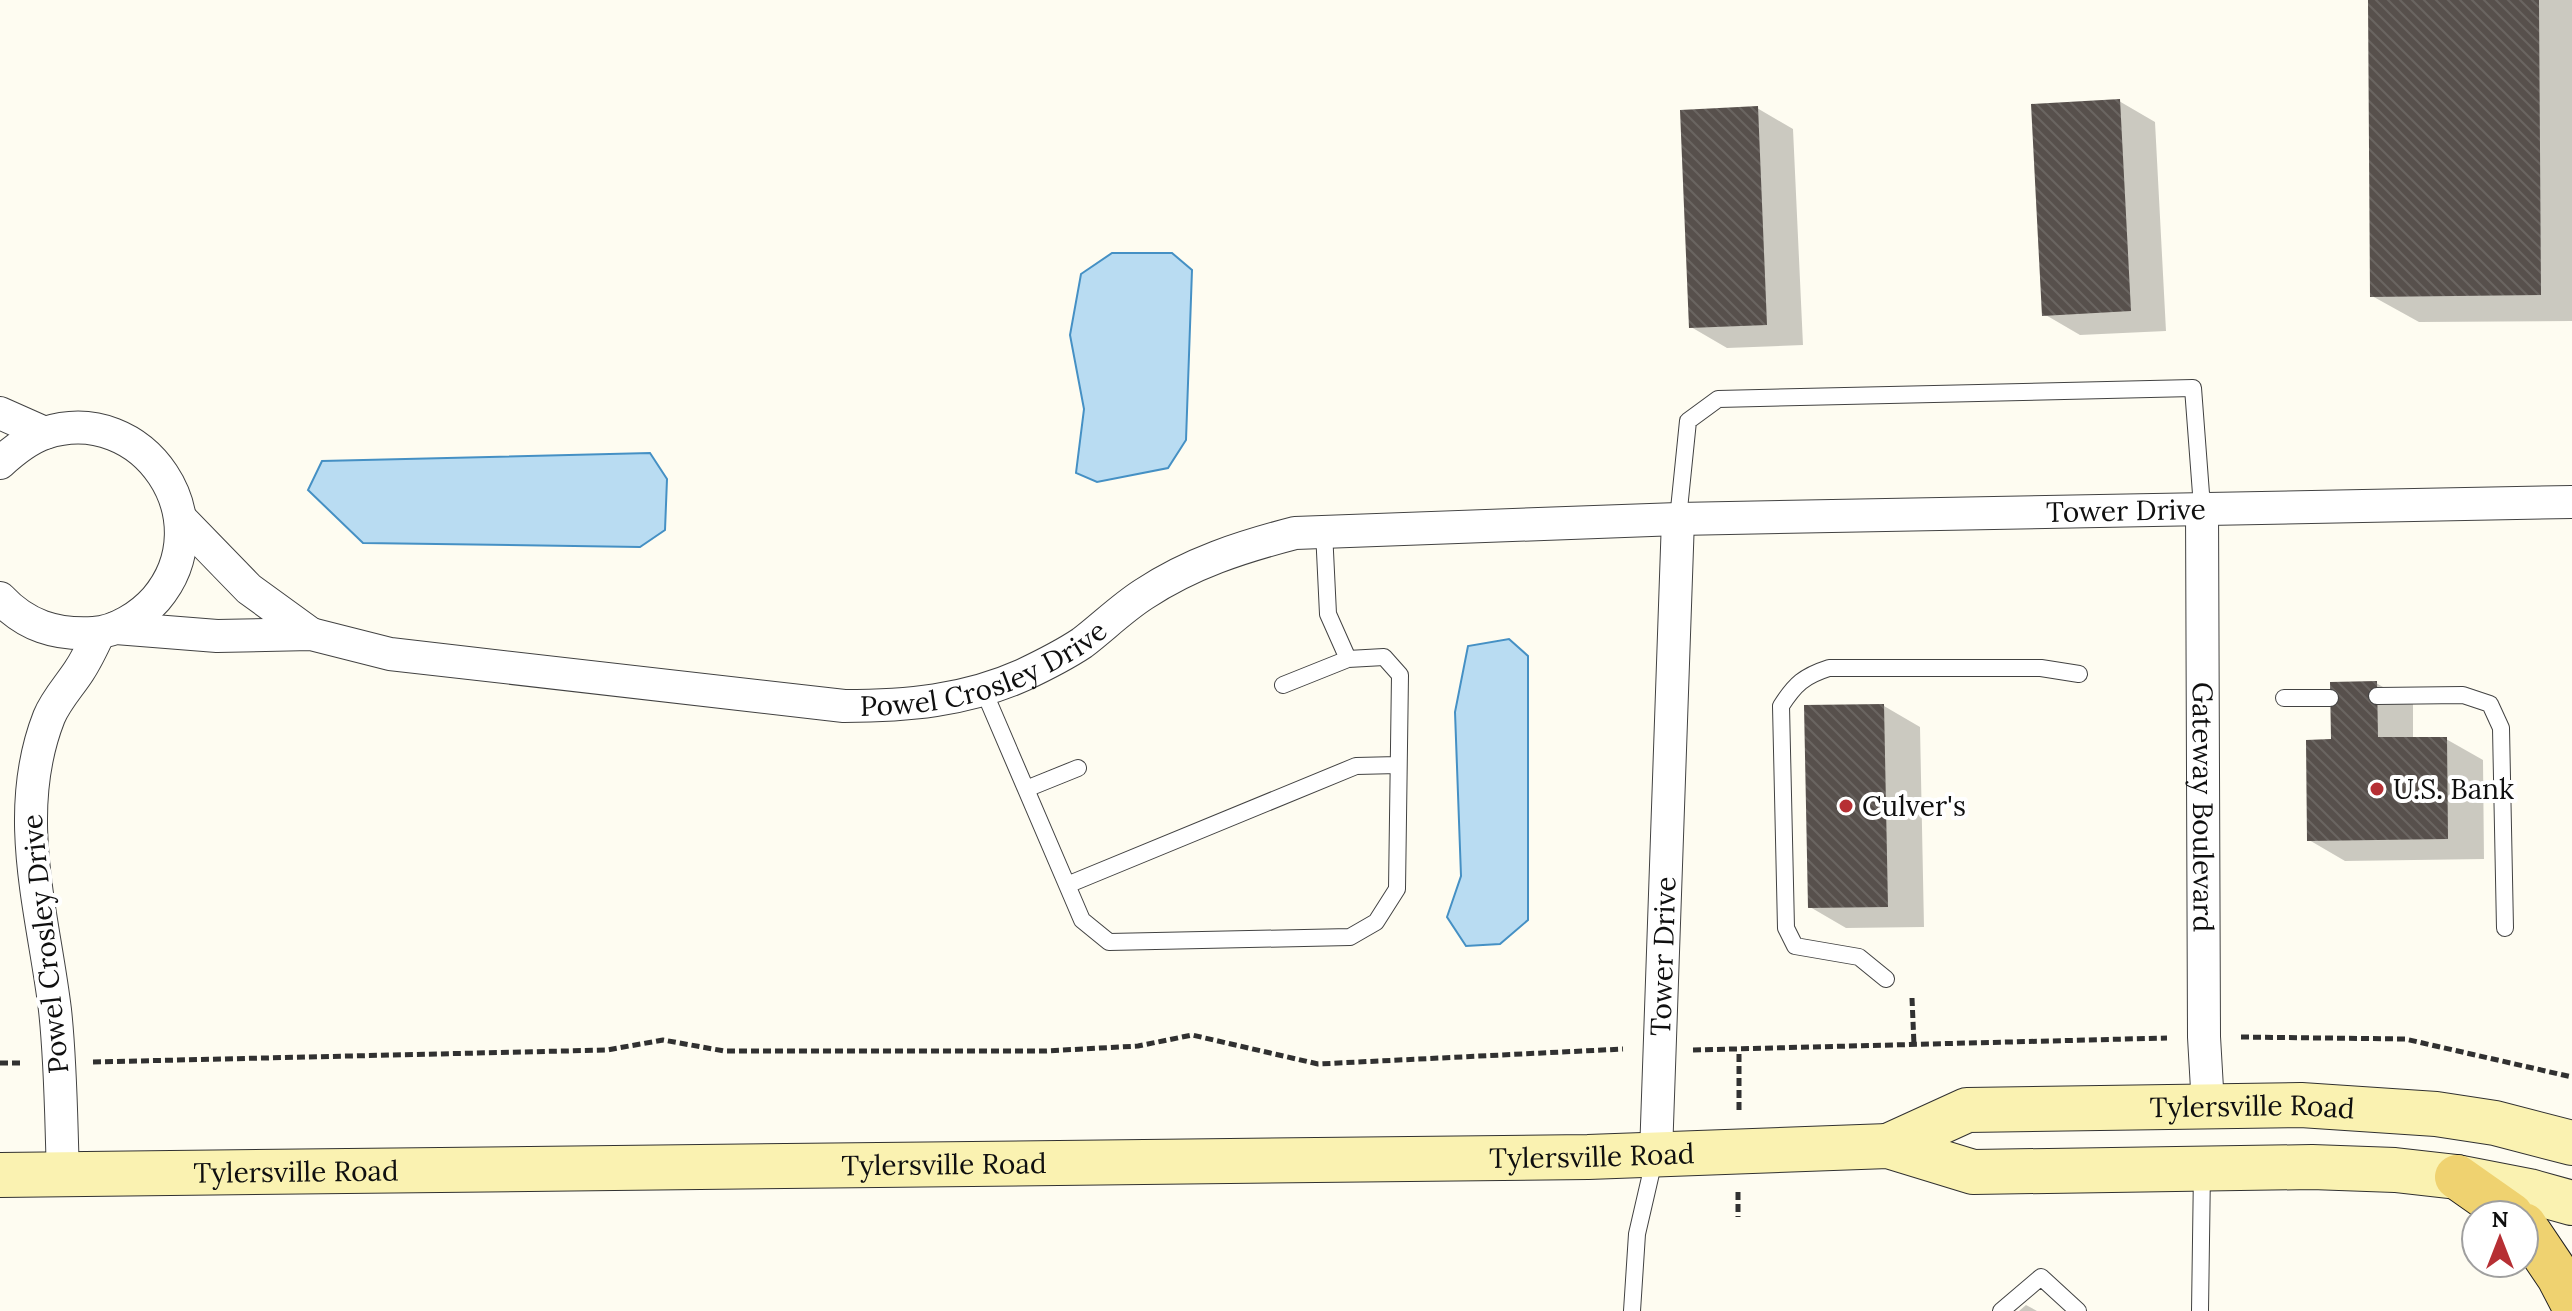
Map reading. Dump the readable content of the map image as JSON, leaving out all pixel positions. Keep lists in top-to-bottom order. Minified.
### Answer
{"streets":{"main road":["Tylersville Road"],"street":["Tower Drive","Powel Crosley Drive","Gateway Boulevard"]},"crossings":[["Tower Drive","Powel Crosley Drive"],["Tower Drive","Gateway Boulevard"],["Tower Drive","Tylersville Road"],["Powel Crosley Drive","Tylersville Road"],["Gateway Boulevard","Tylersville Road"]],"places":["U.S. Bank","Culver's"],"north":"top"}
